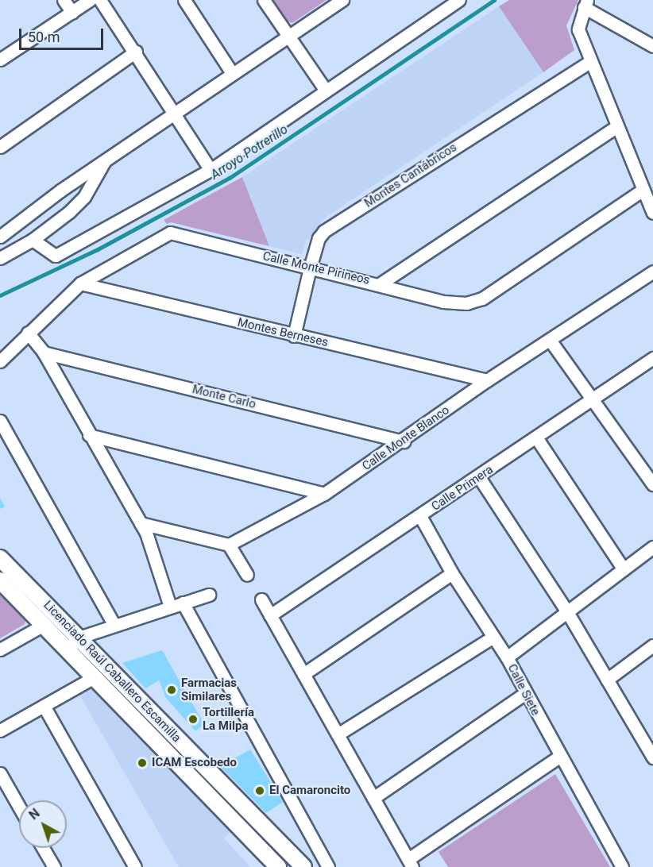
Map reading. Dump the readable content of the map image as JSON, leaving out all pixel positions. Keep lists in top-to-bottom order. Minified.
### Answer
{"streets":{"street":["Montes Cantábricos","Calle Monte Pirineos","Montes Berneses","Monte Carlo","Calle Monte Blanco","Calle Primera","Licenciado Raúl Caballero Escamilla","Calle Siete"]},"crossings":[["Montes Cantábricos","Calle Monte Pirineos"],["Montes Cantábricos","Montes Berneses"],["Calle Monte Pirineos","Montes Berneses"],["Montes Berneses","Calle Monte Blanco"],["Monte Carlo","Calle Monte Blanco"],["Calle Primera","Calle Siete"]],"water":["Arroyo Potrerillo"],"places":["Farmacias Similares","Tortillería La Milpa","ICAM Escobedo","El Camaroncito"],"scale_bar":"50 m","north":"top left"}
